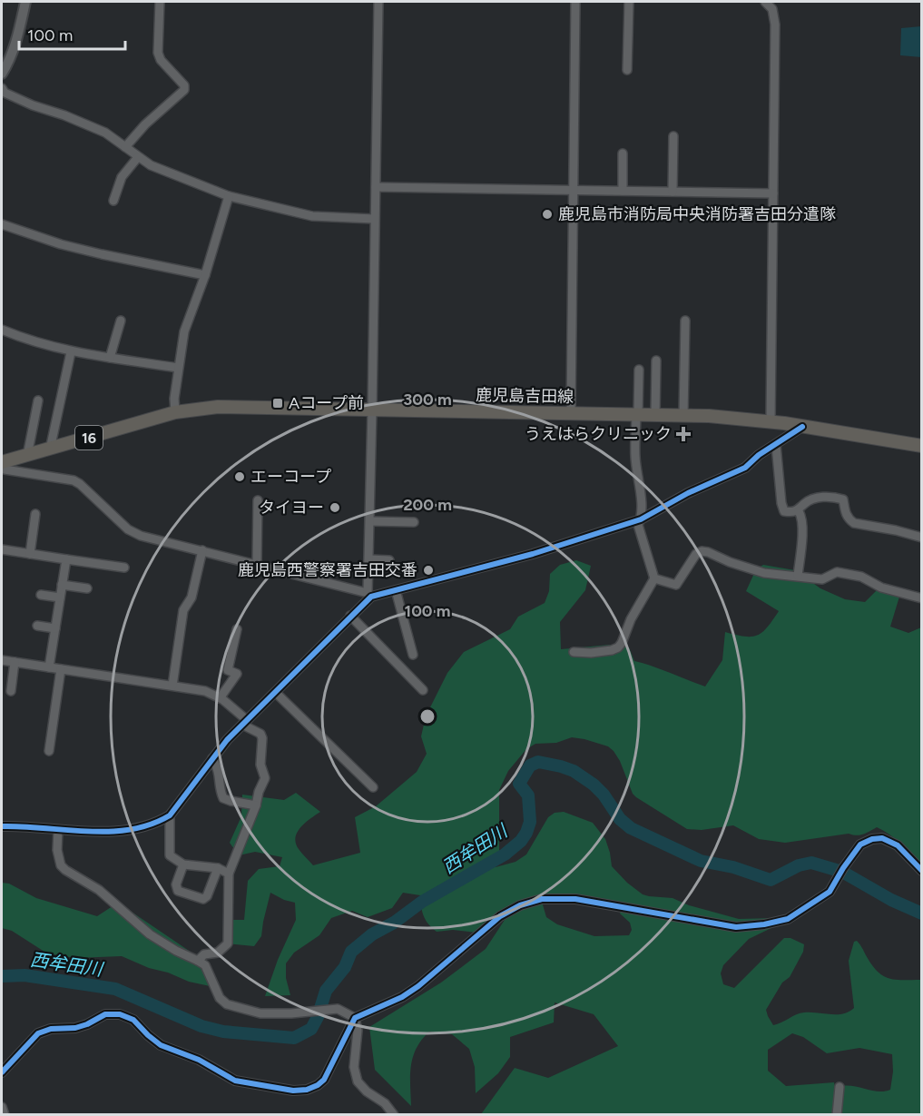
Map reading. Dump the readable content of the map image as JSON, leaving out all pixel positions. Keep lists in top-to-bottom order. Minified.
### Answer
{"streets":{"main road":["鹿児島吉田線","16"]},"water":["西牟田川"],"places":{"other":["鹿児島市消防局中央消防署吉田分遣隊","エーコープ","タイヨー","鹿児島西警察署吉田交番"],"transit":["Aコープ前"],"health":["うえはらクリニック"]},"scale_bar":"100 m","rings":["300 m","200 m","100 m"]}
